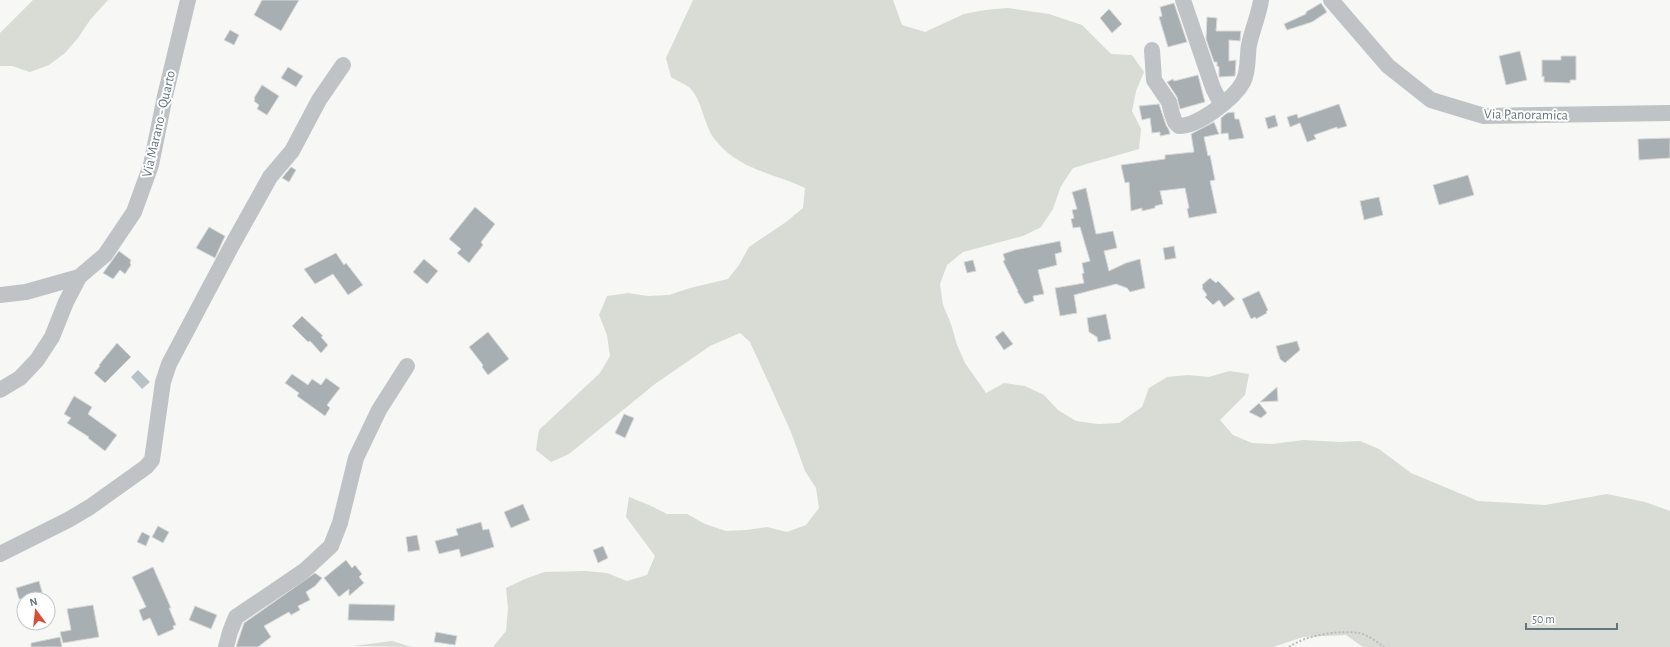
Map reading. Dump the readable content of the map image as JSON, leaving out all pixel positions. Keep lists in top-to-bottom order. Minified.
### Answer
{"streets":{"street":["Via Panoramica","Via Marano - Quarto"]},"scale_bar":"50 m","north":"top"}
